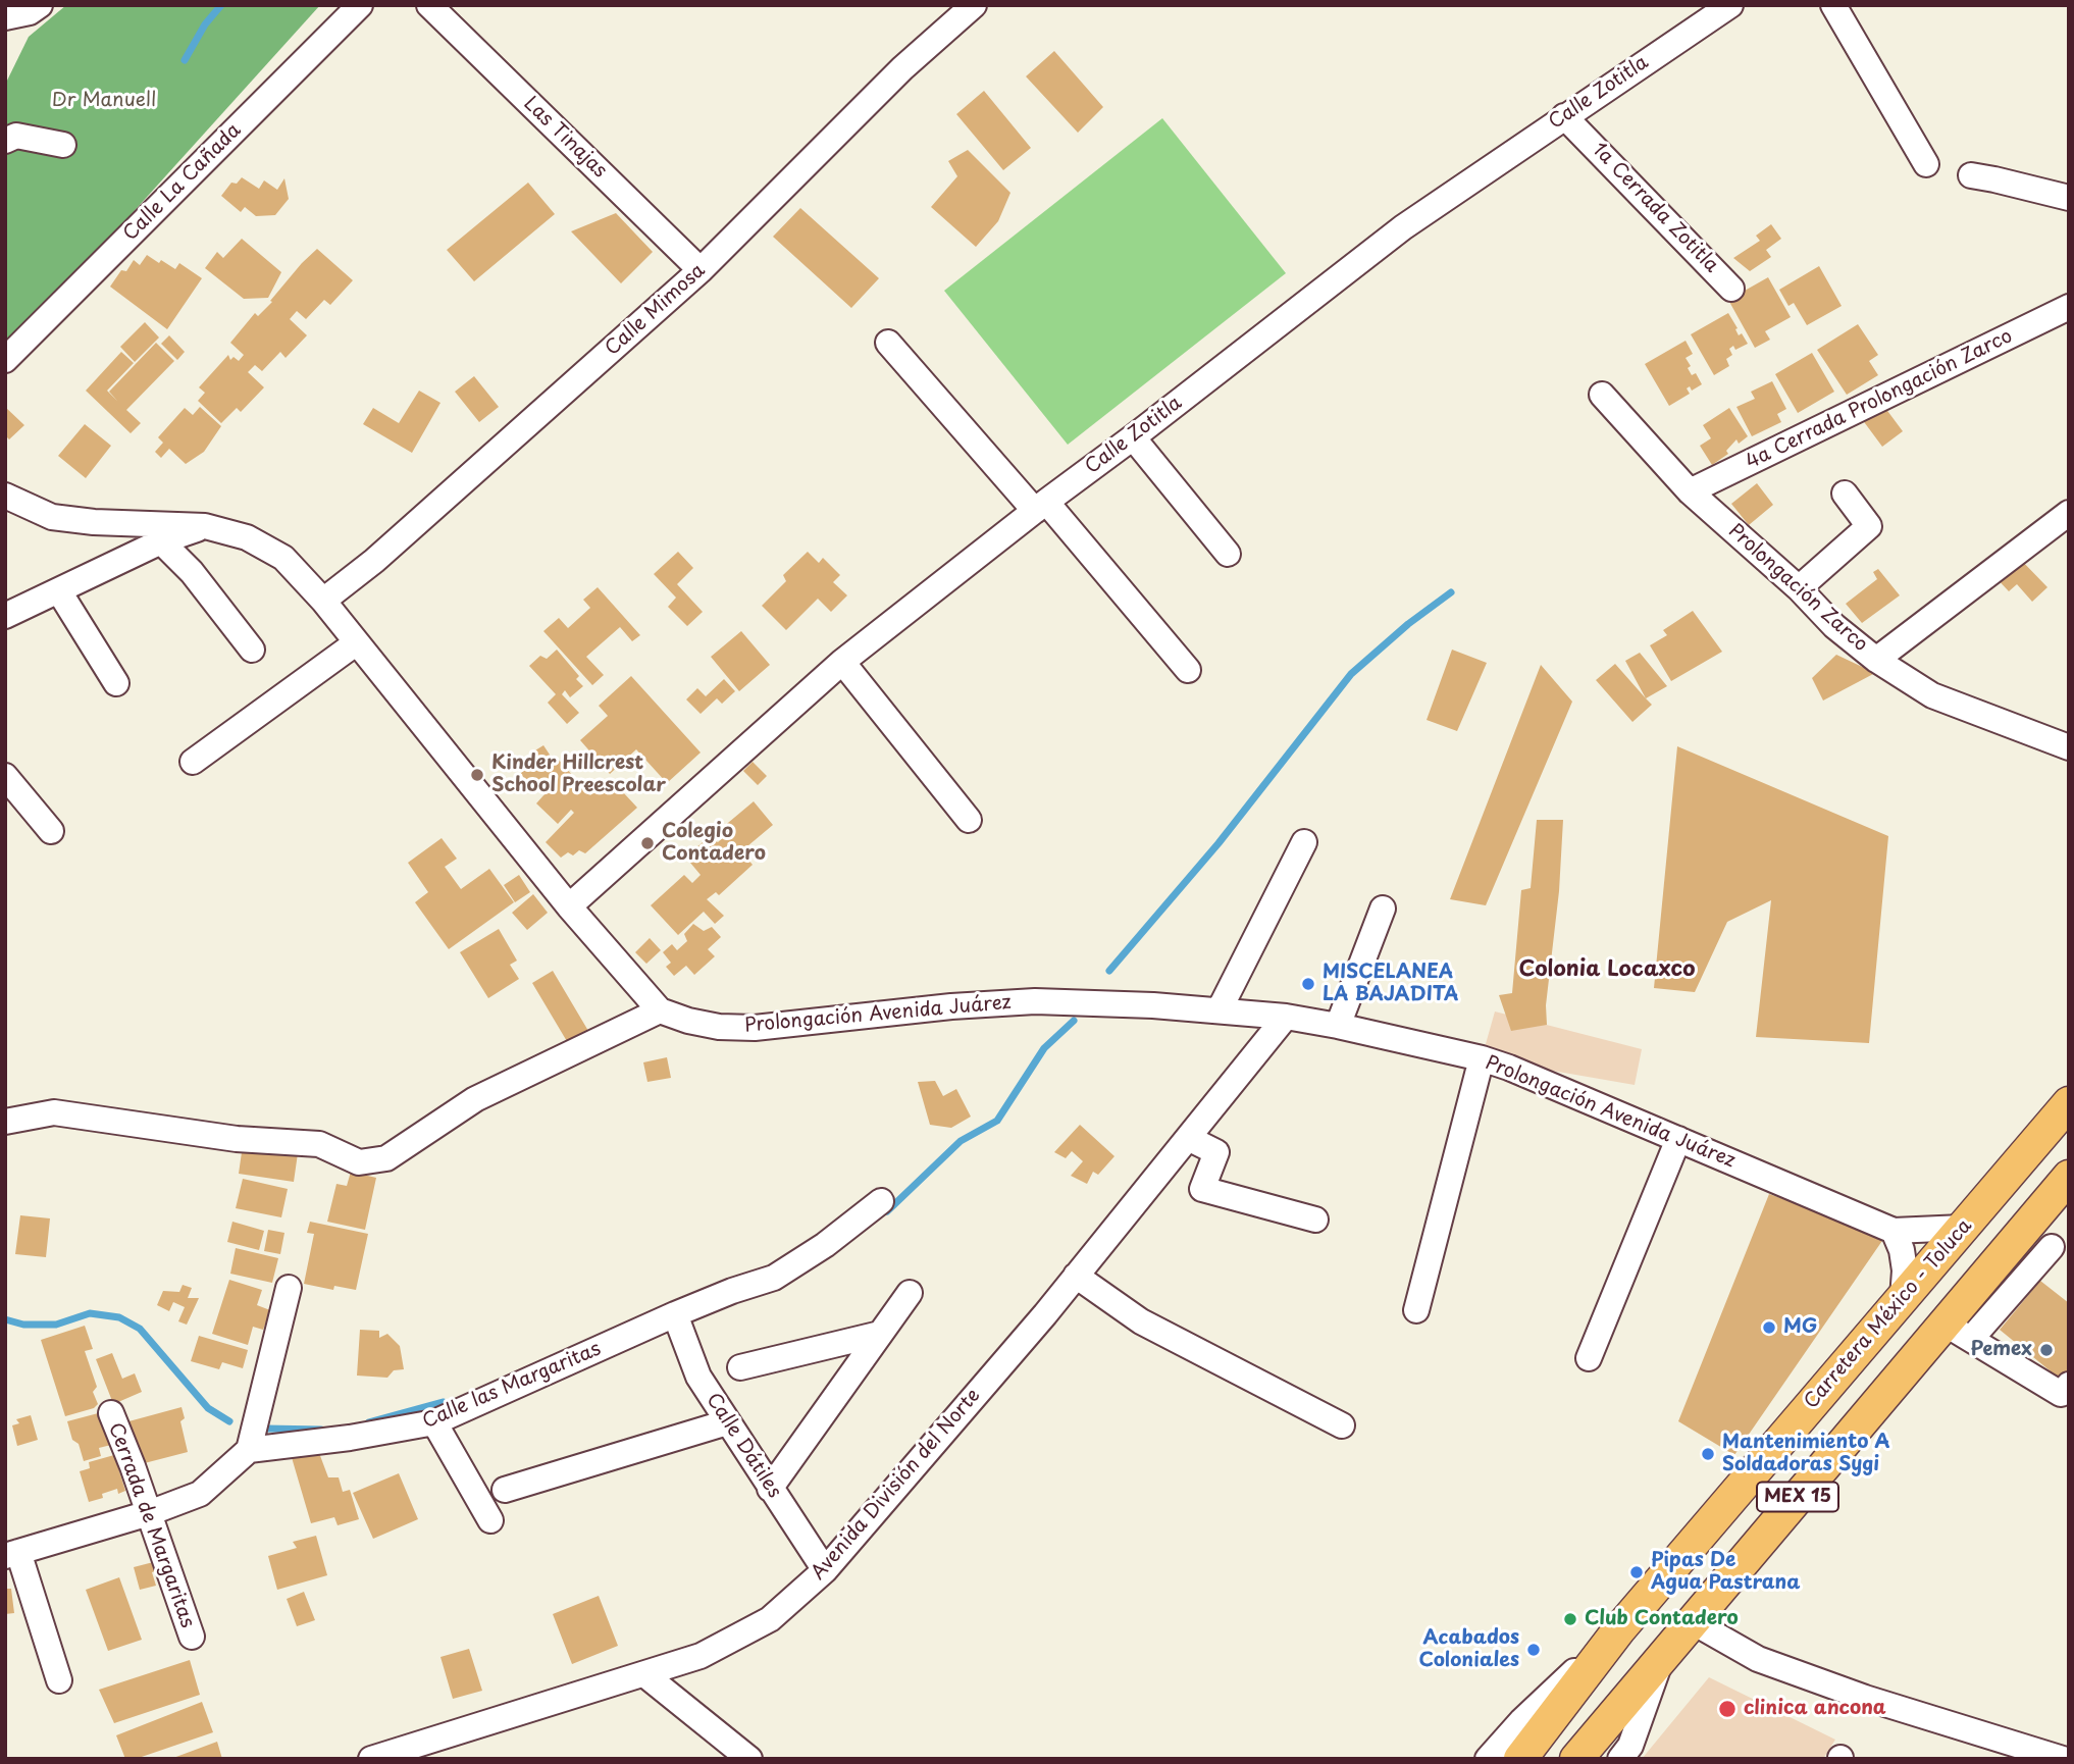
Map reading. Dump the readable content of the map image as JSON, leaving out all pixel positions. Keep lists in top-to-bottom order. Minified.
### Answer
{"streets":{"main road":["Carretera México - Toluca","MEX 15"],"street":["Calle Zotitla","Las Tinajas","Calle La Cañada","1a Cerrada Zotitla","Calle Mimosa","4a Cerrada Prolongación Zarco","Prolongación Zarco","Prolongación Avenida Juárez","Calle las Margaritas","Calle Dátiles","Avenida División del Norte","Cerrada de Margaritas"]},"crossings":[["Calle Zotitla","1a Cerrada Zotitla"],["Las Tinajas","Calle Mimosa"],["4a Cerrada Prolongación Zarco","Prolongación Zarco"],["Prolongación Avenida Juárez","Carretera México - Toluca"],["Prolongación Avenida Juárez","Avenida División del Norte"],["Calle las Margaritas","Calle Dátiles"],["Calle Dátiles","Avenida División del Norte"]],"districts":["Colonia Locaxco"],"parks":["Dr Manuell"],"places":["Kinder Hillcrest School Preescolar","Colegio Contadero","MISCELANEA LA BAJADITA","MG","Pemex","Mantenimiento A Soldadoras Sygi","Pipas De Agua Pastrana","Club Contadero","Acabados Coloniales","clinica ancona"]}
